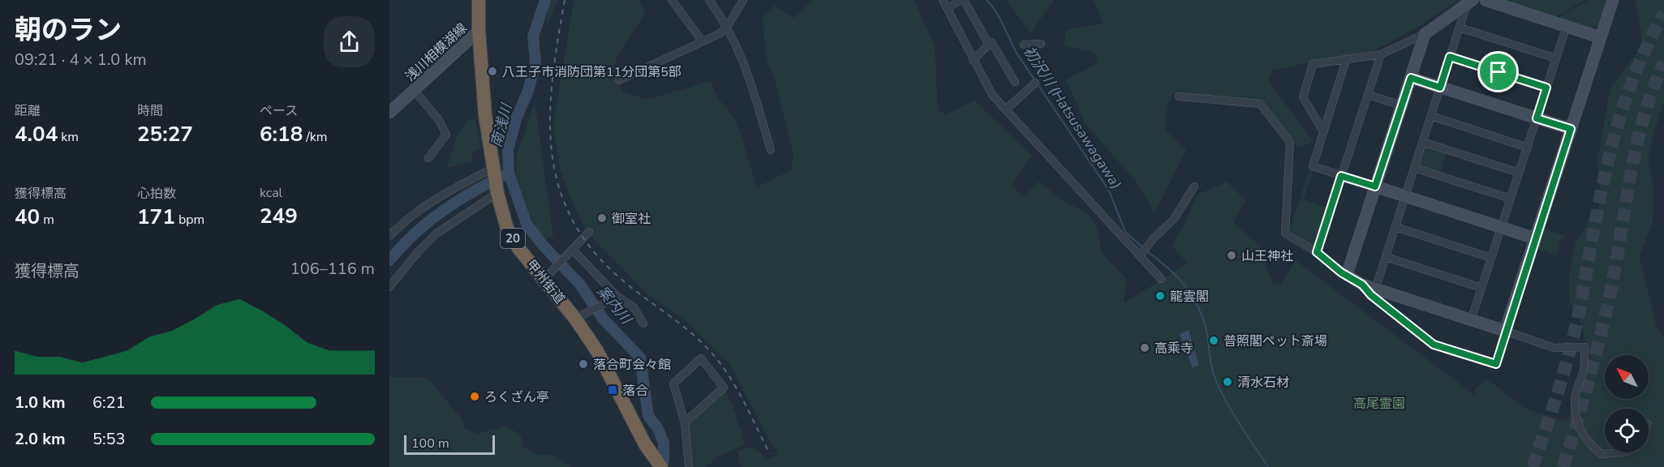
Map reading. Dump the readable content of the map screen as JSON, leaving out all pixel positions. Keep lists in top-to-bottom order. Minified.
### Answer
{"streets":{"highway":["20","甲州街道"],"street":["浅川相模湖線"]},"crossings":[["浅川相模湖線","甲州街道"]],"water":["初沢川 (Hatsusawagawa)","南浅川","案内川"],"parks":["高尾霊園"],"places":{"other":["八王子市消防団第11分団第5部","御室社","山王神社","龍雲閣","普照閣ペット斎場","高乘寺","落合町会々館","清水石材","ろくざん亭"],"transit":["落合"]},"scale_bar":"100 m","north":"top left","page":{"heading":["朝のラン","09:21 · 4 × 1.0 km"],"stats":[["距離","4.04 km"],["時間","25:27"],["ペース","6:18 /km"],["獲得標高","40 m"],["心拍数","171 bpm"],["kcal","249"]],"chart":["獲得標高","106–116 m"],"list":[{"name":"1.0 km","note":"6:21"},{"name":"2.0 km","note":"5:53"}],"scale":"100 m"}}
